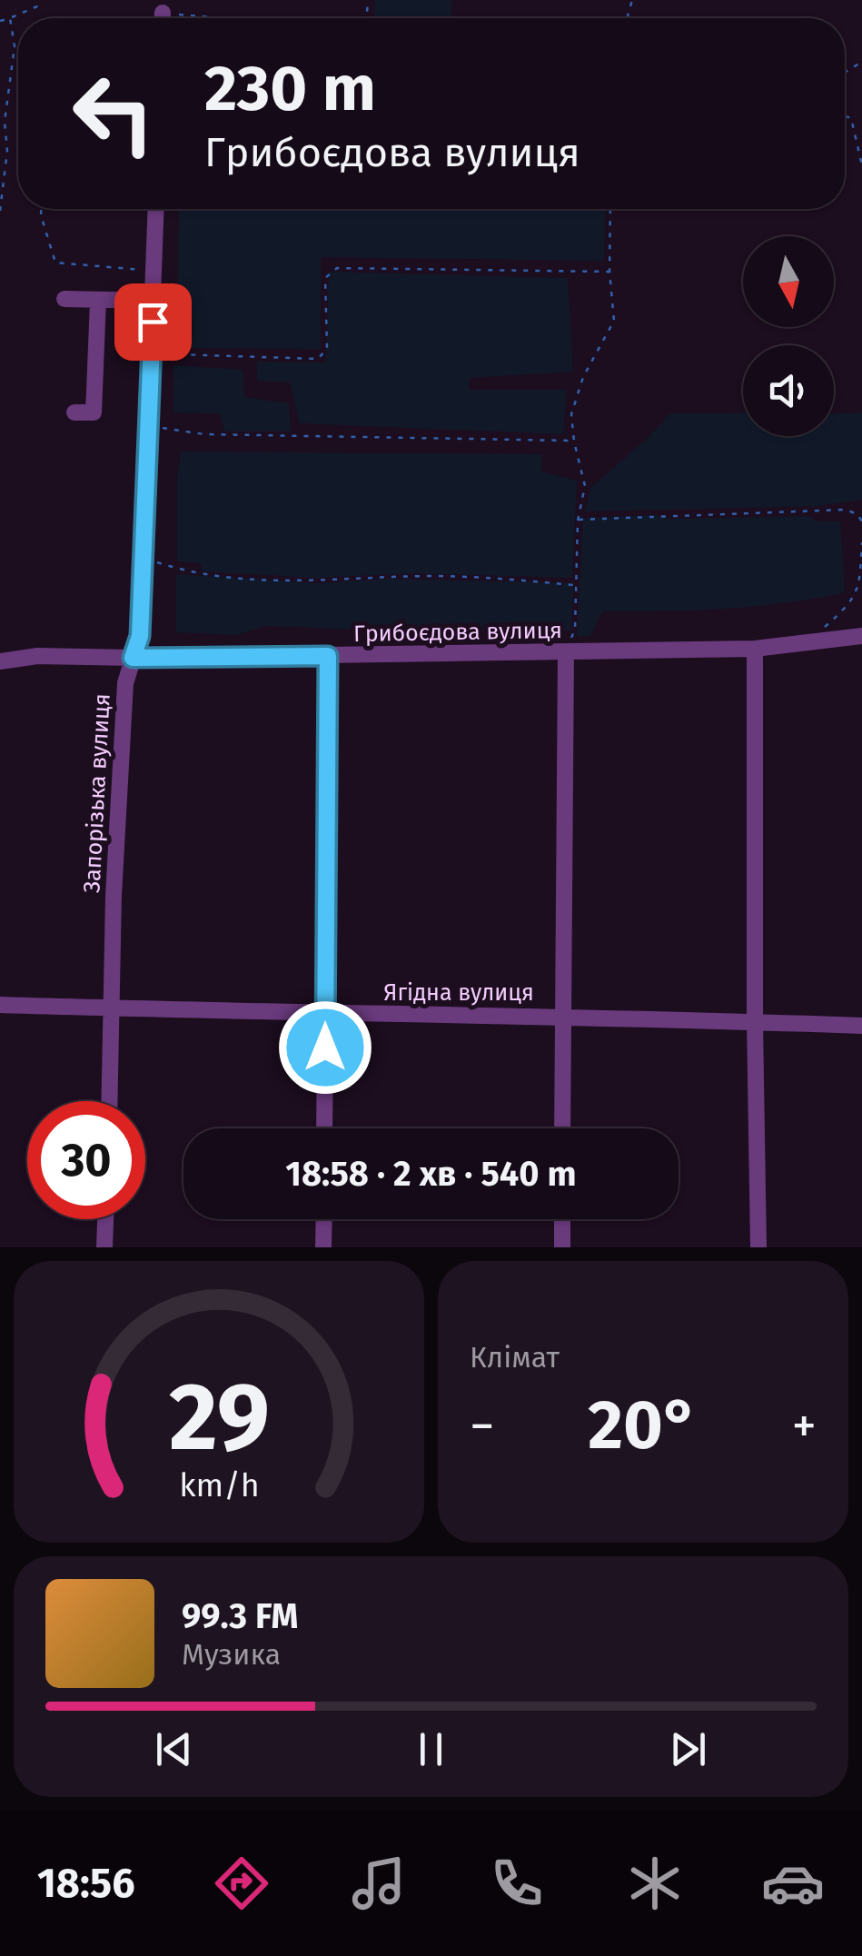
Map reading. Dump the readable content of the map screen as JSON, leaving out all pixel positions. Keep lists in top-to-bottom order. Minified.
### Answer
{"streets":{"street":["Грибоєдова вулиця","Запорізька вулиця","Ягідна вулиця"]},"crossings":[["Грибоєдова вулиця","Запорізька вулиця"],["Запорізька вулиця","Ягідна вулиця"]],"north":"bottom","page":{"turn":["230 m","Грибоєдова вулиця"],"limit":"30","trip":"18:58 · 2 хв · 540 m","tile":"Клімат","heat":["−","20°","+"],"song":["99.3 FM","Музика"],"tabs":"18:56","gauge":["29","km/h"]}}
